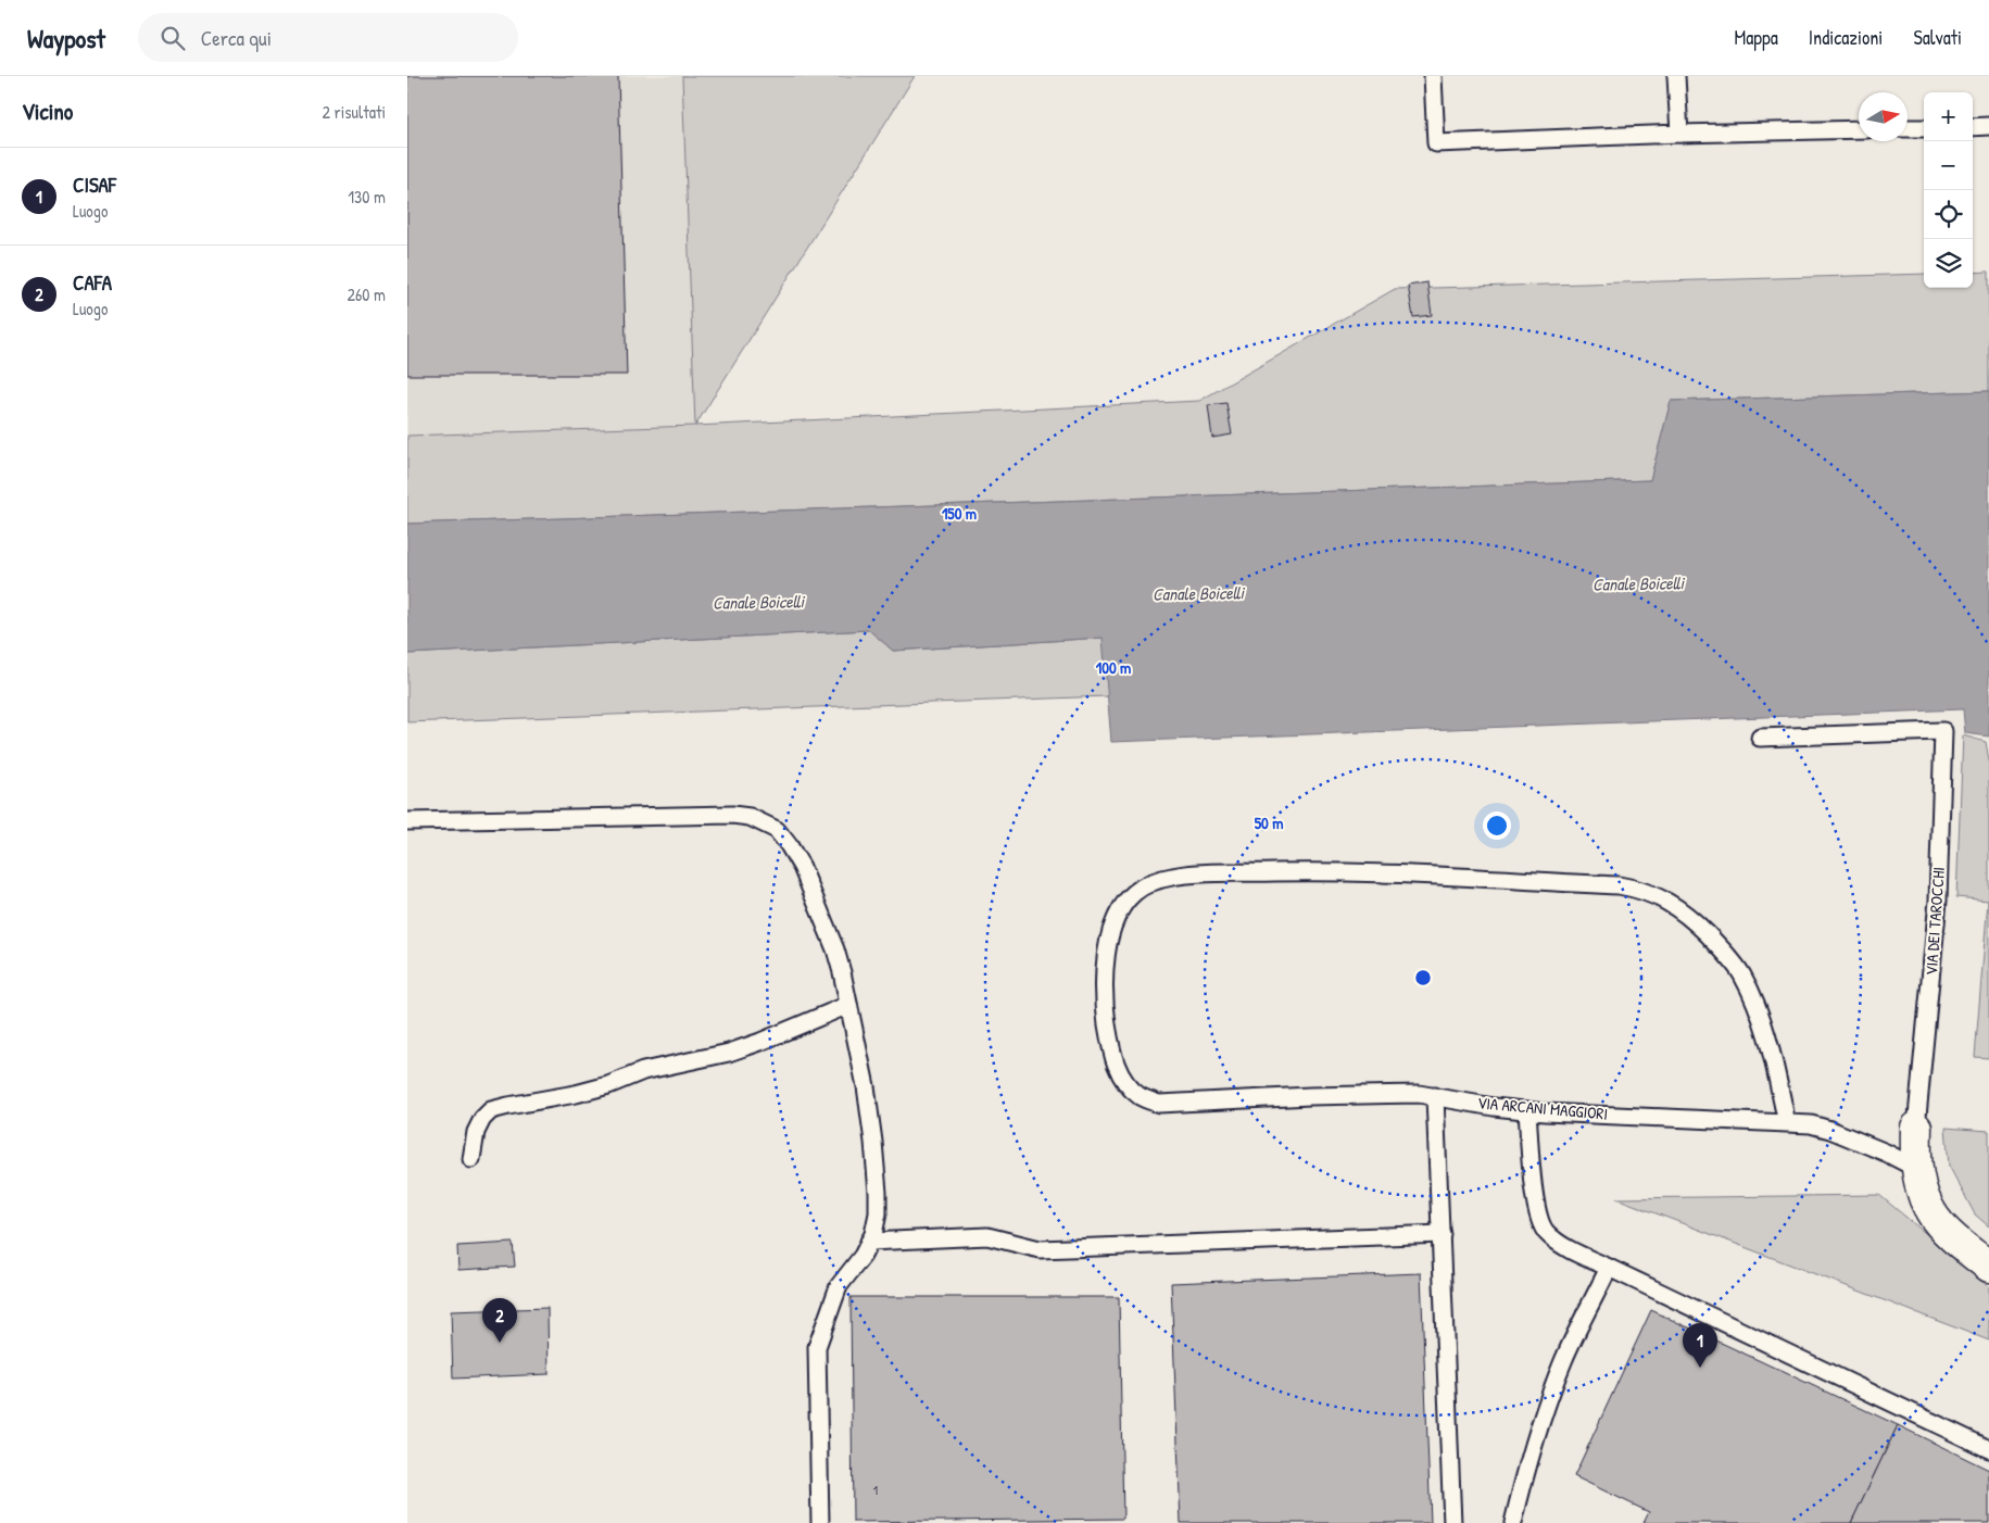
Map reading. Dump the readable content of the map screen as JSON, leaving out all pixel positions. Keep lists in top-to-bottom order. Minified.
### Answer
{"streets":{"street":["VIA DEI TAROCCHI"],"lane":["VIA ARCANI MAGGIORI"]},"crossings":[["VIA DEI TAROCCHI","VIA ARCANI MAGGIORI"]],"water":["Canale Boicelli"],"house_numbers":["1"],"north":"right","page":{"header":"Waypost","search":"Cerca qui","nav":["Mappa","Indicazioni","Salvati"],"heading":["Vicino","2 risultati"],"map_buttons":["+","−"],"list":[{"mark":"1","name":"CISAF","note":"Luogo","value":"130 m"},{"mark":"2","name":"CAFA","note":"Luogo","value":"260 m"}],"pins":["2","1"]},"rings":["150 m","100 m","50 m"]}
